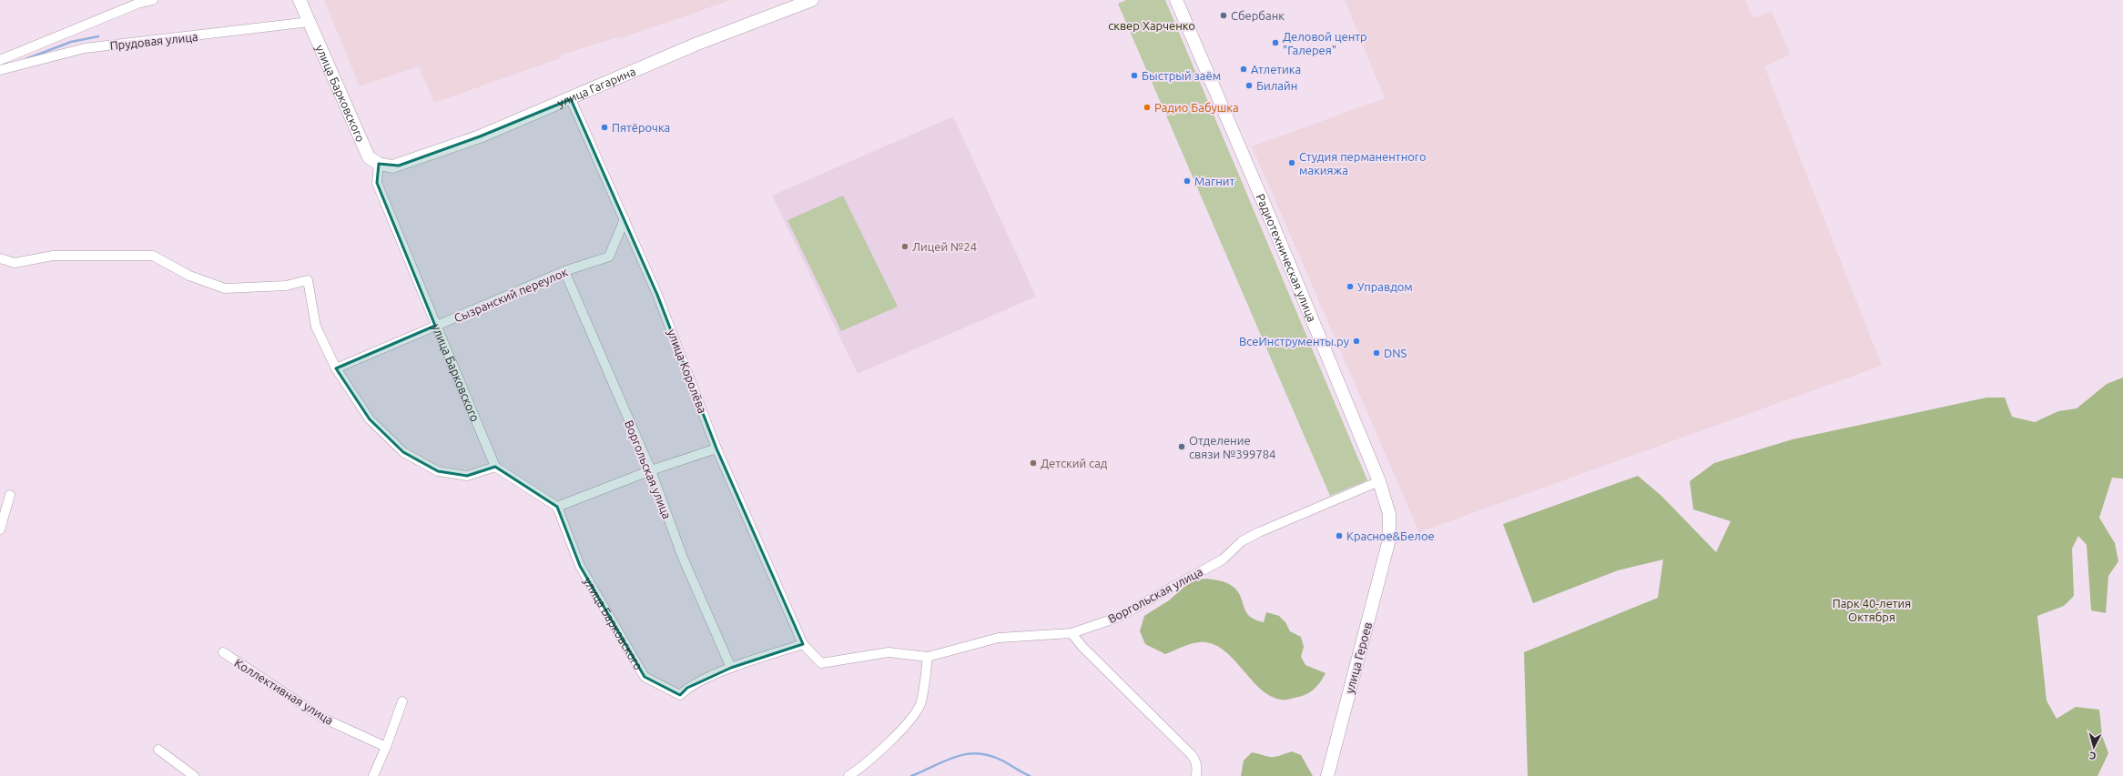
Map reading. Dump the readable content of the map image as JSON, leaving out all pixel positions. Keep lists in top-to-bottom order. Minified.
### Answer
{"streets":{"street":["Прудовая улица","улица Гагарина","улица Барковского","Радиотехническая улица","Сызранский переулок","улица Королёва","Воргольская улица","улица Героев","Коллективная улица"]},"crossings":[["Прудовая улица","улица Барковского"],["улица Гагарина","улица Барковского"],["улица Гагарина","улица Королёва"],["улица Барковского","Сызранский переулок"],["улица Барковского","Воргольская улица"],["Радиотехническая улица","Воргольская улица"],["Радиотехническая улица","улица Героев"],["Сызранский переулок","улица Королёва"],["Сызранский переулок","Воргольская улица"],["улица Королёва","Воргольская улица"]],"parks":["сквер Харченко","Парк 40-летия Октября"],"places":["Сбербанк","Деловой центр \"Галерея\"","Атлетика","Быстрый заём","Билайн","Радио Бабушка","Пятёрочка","Студия перманентного макияжа","Магнит","Лицей №24","Управдом","ВсеИнструменты.ру","DNS","Отделение связи №399784","Детский сад","Красное&Белое"],"north":"bottom"}
